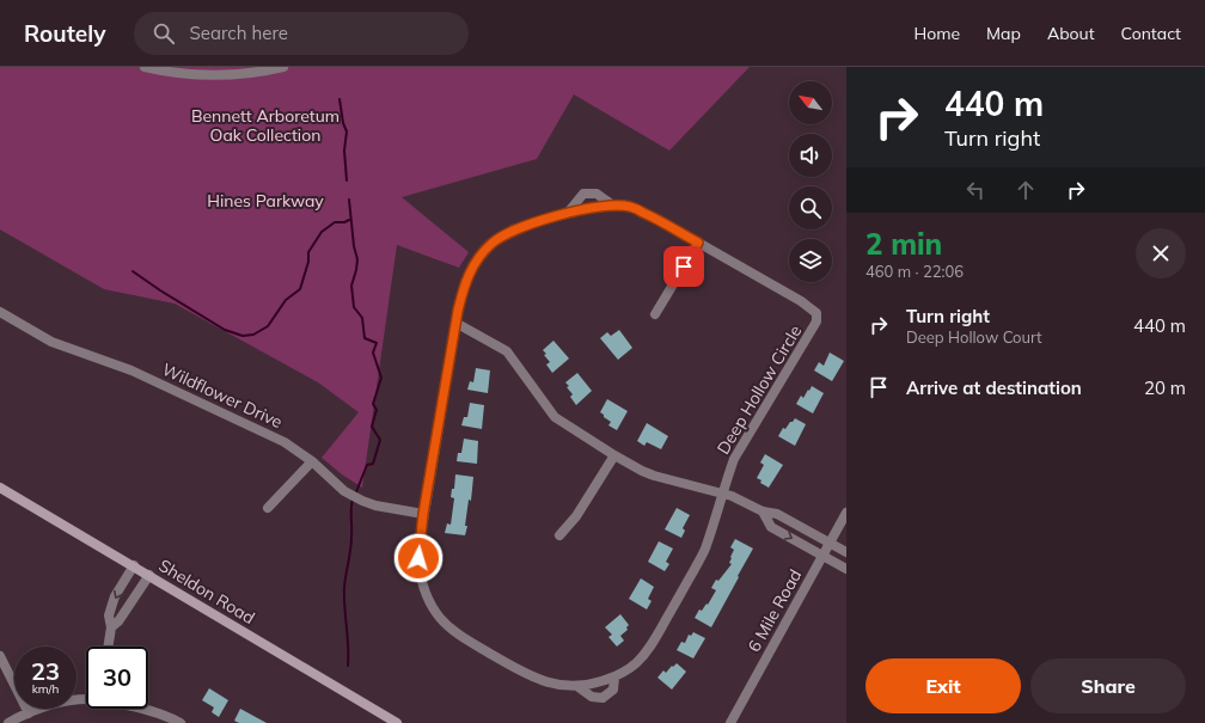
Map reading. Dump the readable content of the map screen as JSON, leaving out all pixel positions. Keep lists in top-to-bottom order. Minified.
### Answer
{"streets":{"main road":["Sheldon Road"],"street":["Deep Hollow Circle","Wildflower Drive","6 Mile Road"]},"crossings":[["Deep Hollow Circle","Wildflower Drive"]],"parks":["Bennett Arboretum Oak Collection","Hines Parkway"],"north":"top left","page":{"header":"Routely","search":"Search here","nav":["Home","Map","About","Contact"],"turn":["440 m","Turn right"],"heading":["2 min","460 m · 22:06"],"list":[{"name":"Turn right","note":"Deep Hollow Court","value":"440 m"},{"name":"Arrive at destination","value":"20 m"}],"speed":"23 km/h","limit":"30","buttons":["Exit","Share"]}}
